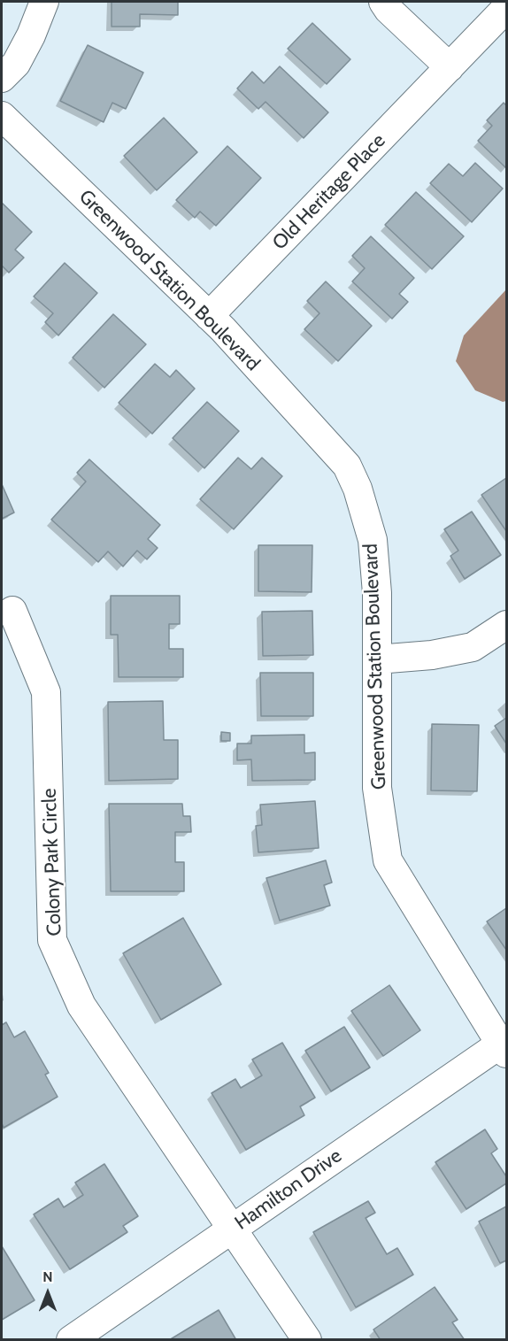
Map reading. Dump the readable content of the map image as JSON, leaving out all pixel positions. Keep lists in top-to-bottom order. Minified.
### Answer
{"streets":{"street":["Old Heritage Place","Greenwood Station Boulevard","Colony Park Circle","Hamilton Drive"]},"crossings":[["Old Heritage Place","Greenwood Station Boulevard"],["Greenwood Station Boulevard","Hamilton Drive"],["Colony Park Circle","Hamilton Drive"]],"north":"top"}
